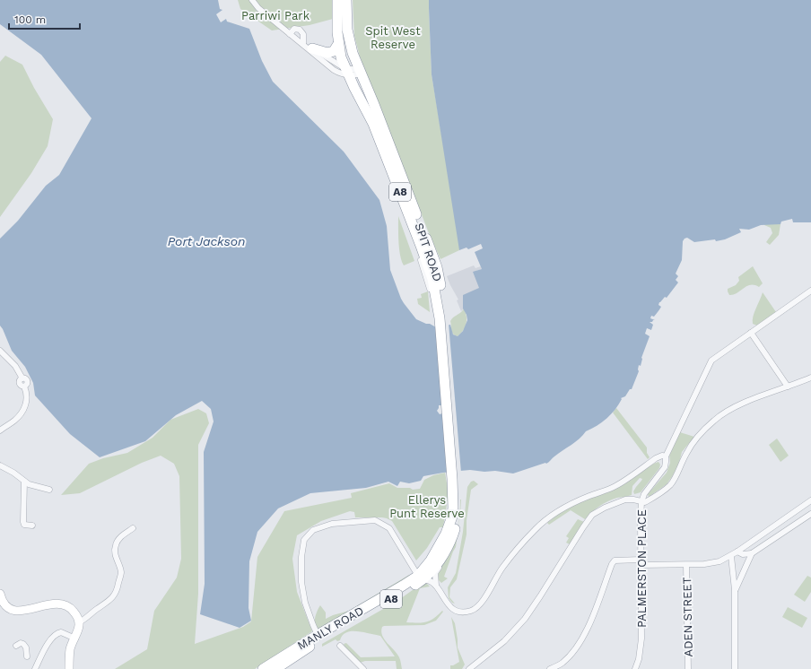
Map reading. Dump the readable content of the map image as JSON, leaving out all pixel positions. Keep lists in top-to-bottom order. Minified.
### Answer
{"streets":{"highway":["A8","SPIT ROAD","MANLY ROAD"],"street":["PALMERSTON PLACE","ADEN STREET"]},"crossings":[["SPIT ROAD","MANLY ROAD"]],"water":["Port Jackson"],"parks":["Parriwi Park","Spit West Reserve","Ellerys Punt Reserve"],"scale_bar":"100 m"}
